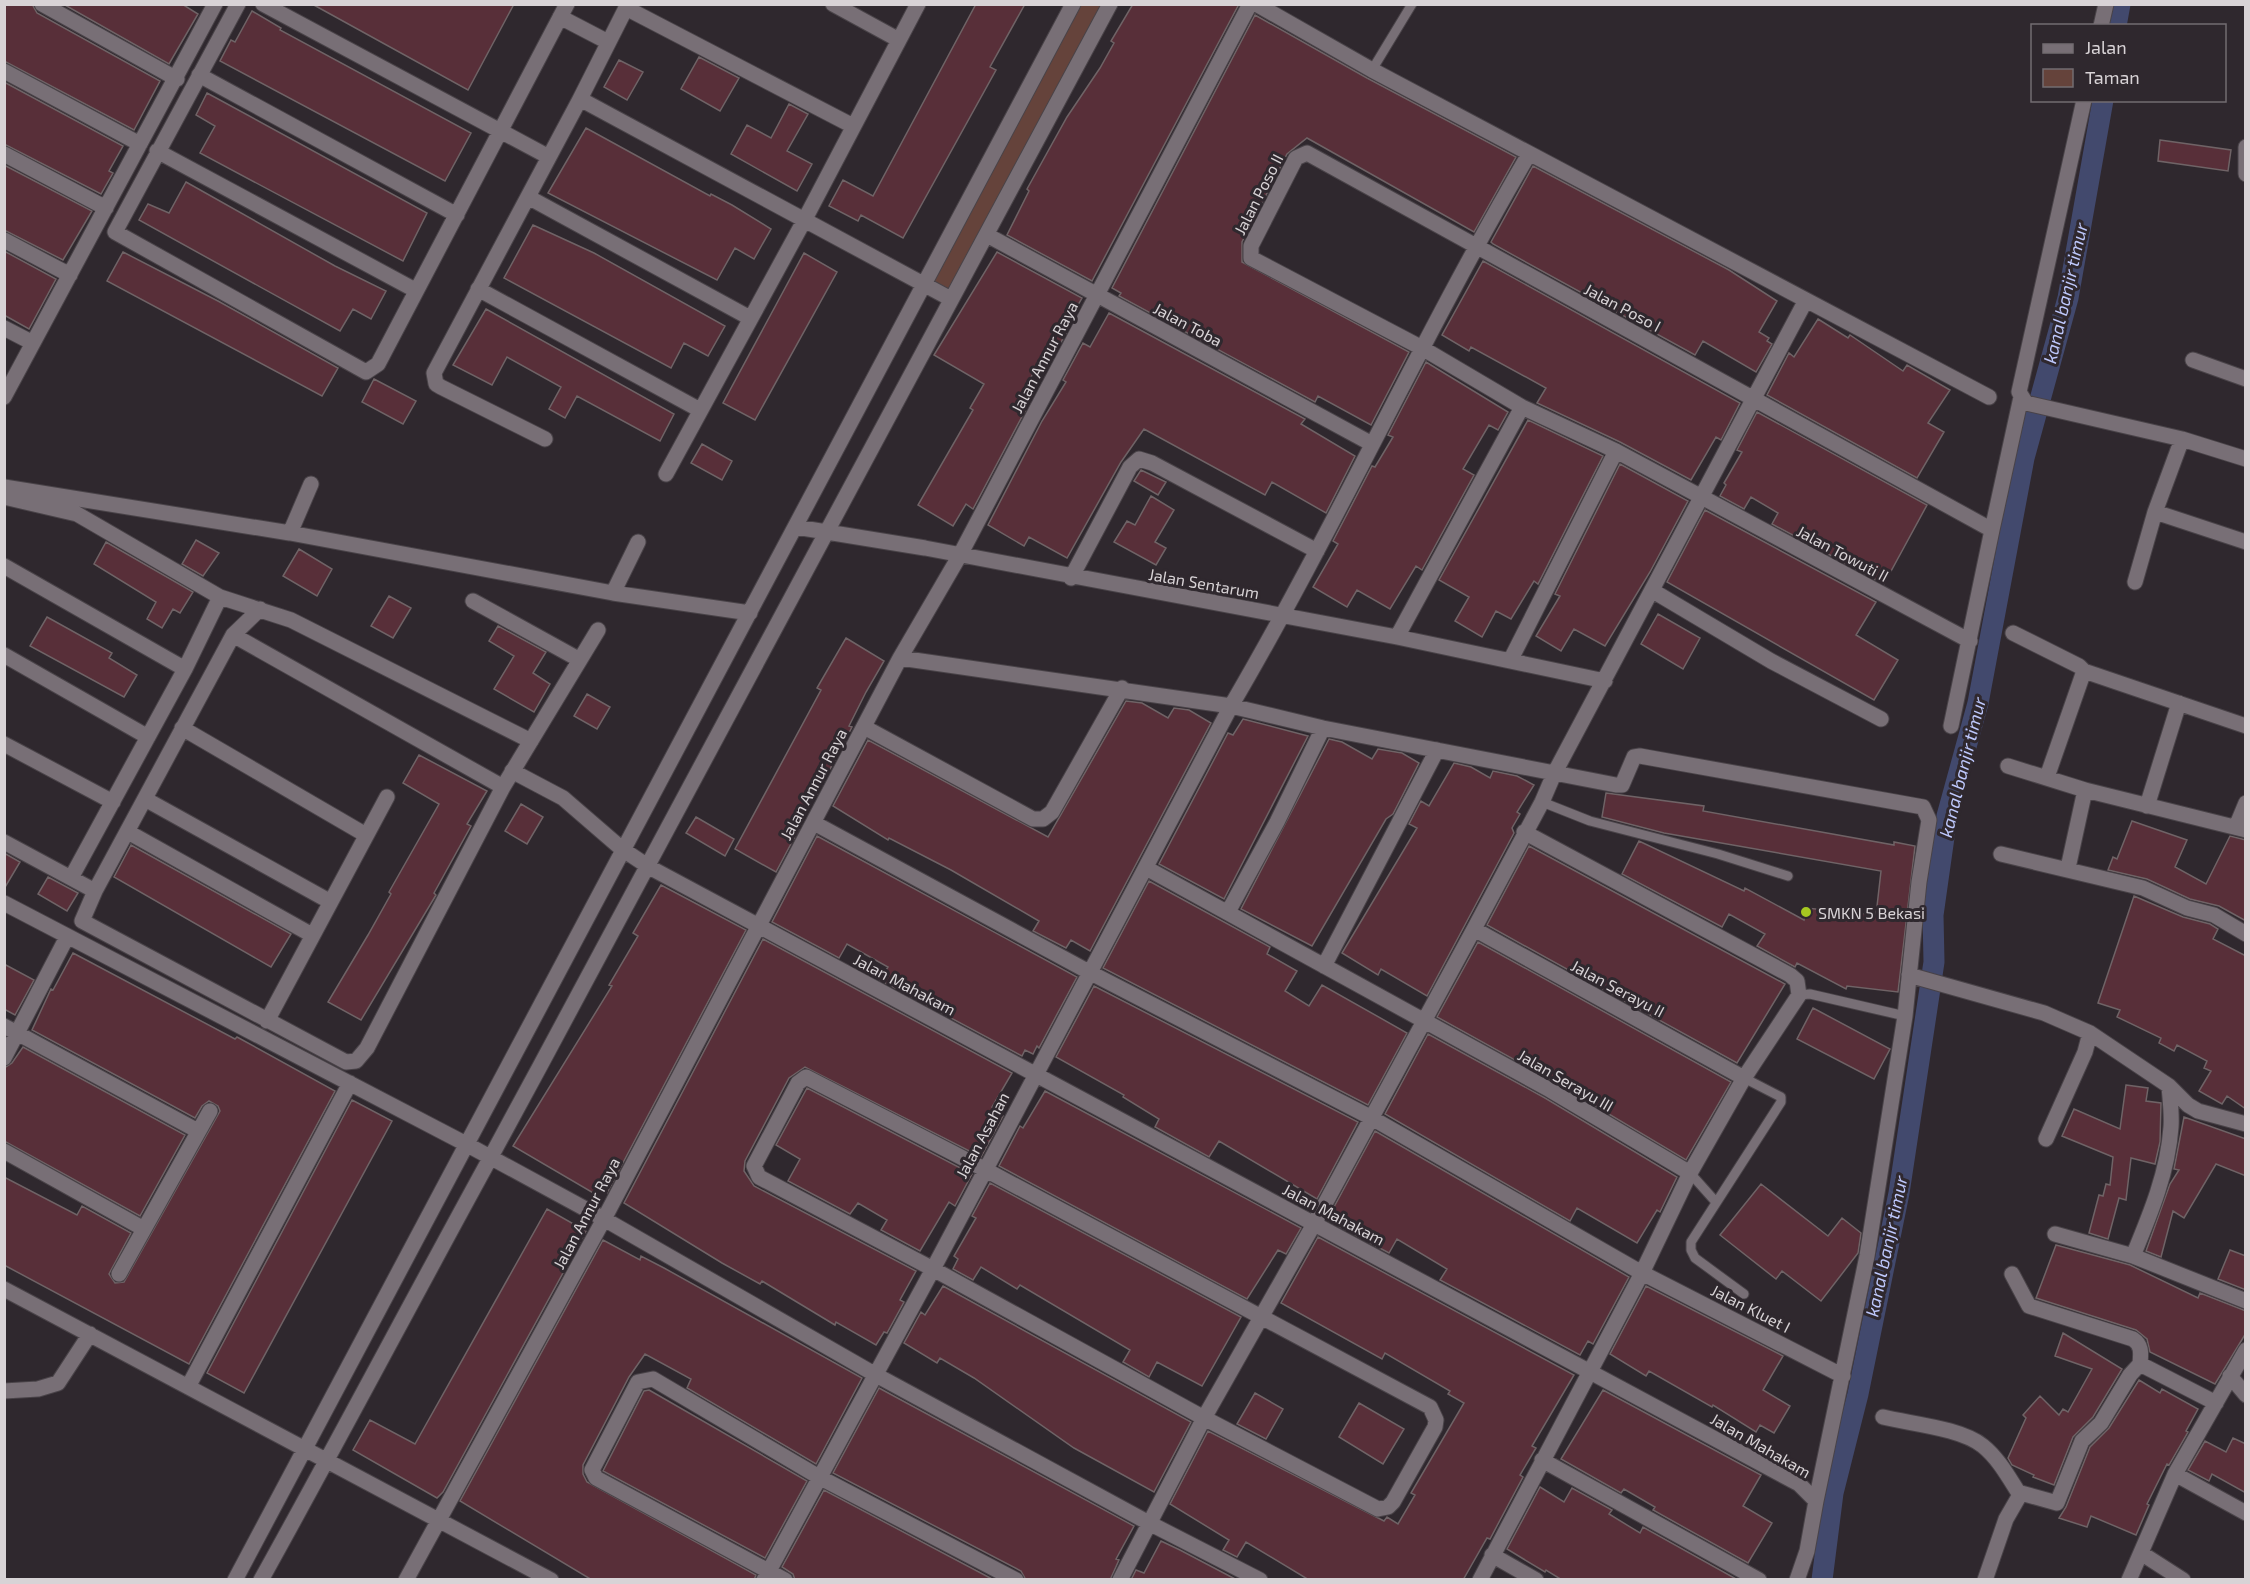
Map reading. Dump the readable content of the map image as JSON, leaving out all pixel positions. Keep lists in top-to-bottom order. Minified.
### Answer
{"streets":{"street":["Jalan Poso II","Jalan Poso I","Jalan Toba","Jalan Annur Raya","Jalan Towuti II","Jalan Sentarum","Jalan Mahakam","Jalan Serayu II","Jalan Serayu III","Jalan Asahan","Jalan Kluet I"]},"crossings":[["Jalan Poso II","Jalan Poso I"],["Jalan Poso II","Jalan Towuti II"],["Jalan Poso II","Jalan Asahan"],["Jalan Poso I","Jalan Asahan"],["Jalan Toba","Jalan Annur Raya"],["Jalan Toba","Jalan Asahan"],["Jalan Annur Raya","Jalan Sentarum"],["Jalan Annur Raya","Jalan Mahakam"],["Jalan Annur Raya","Jalan Kluet I"],["Jalan Towuti II","Jalan Asahan"],["Jalan Sentarum","Jalan Asahan"],["Jalan Mahakam","Jalan Asahan"],["Jalan Serayu III","Jalan Asahan"],["Jalan Asahan","Jalan Kluet I"]],"water":["kanal banjir timur"],"places":["SMKN 5 Bekasi"],"legend":["Jalan","Taman"]}
